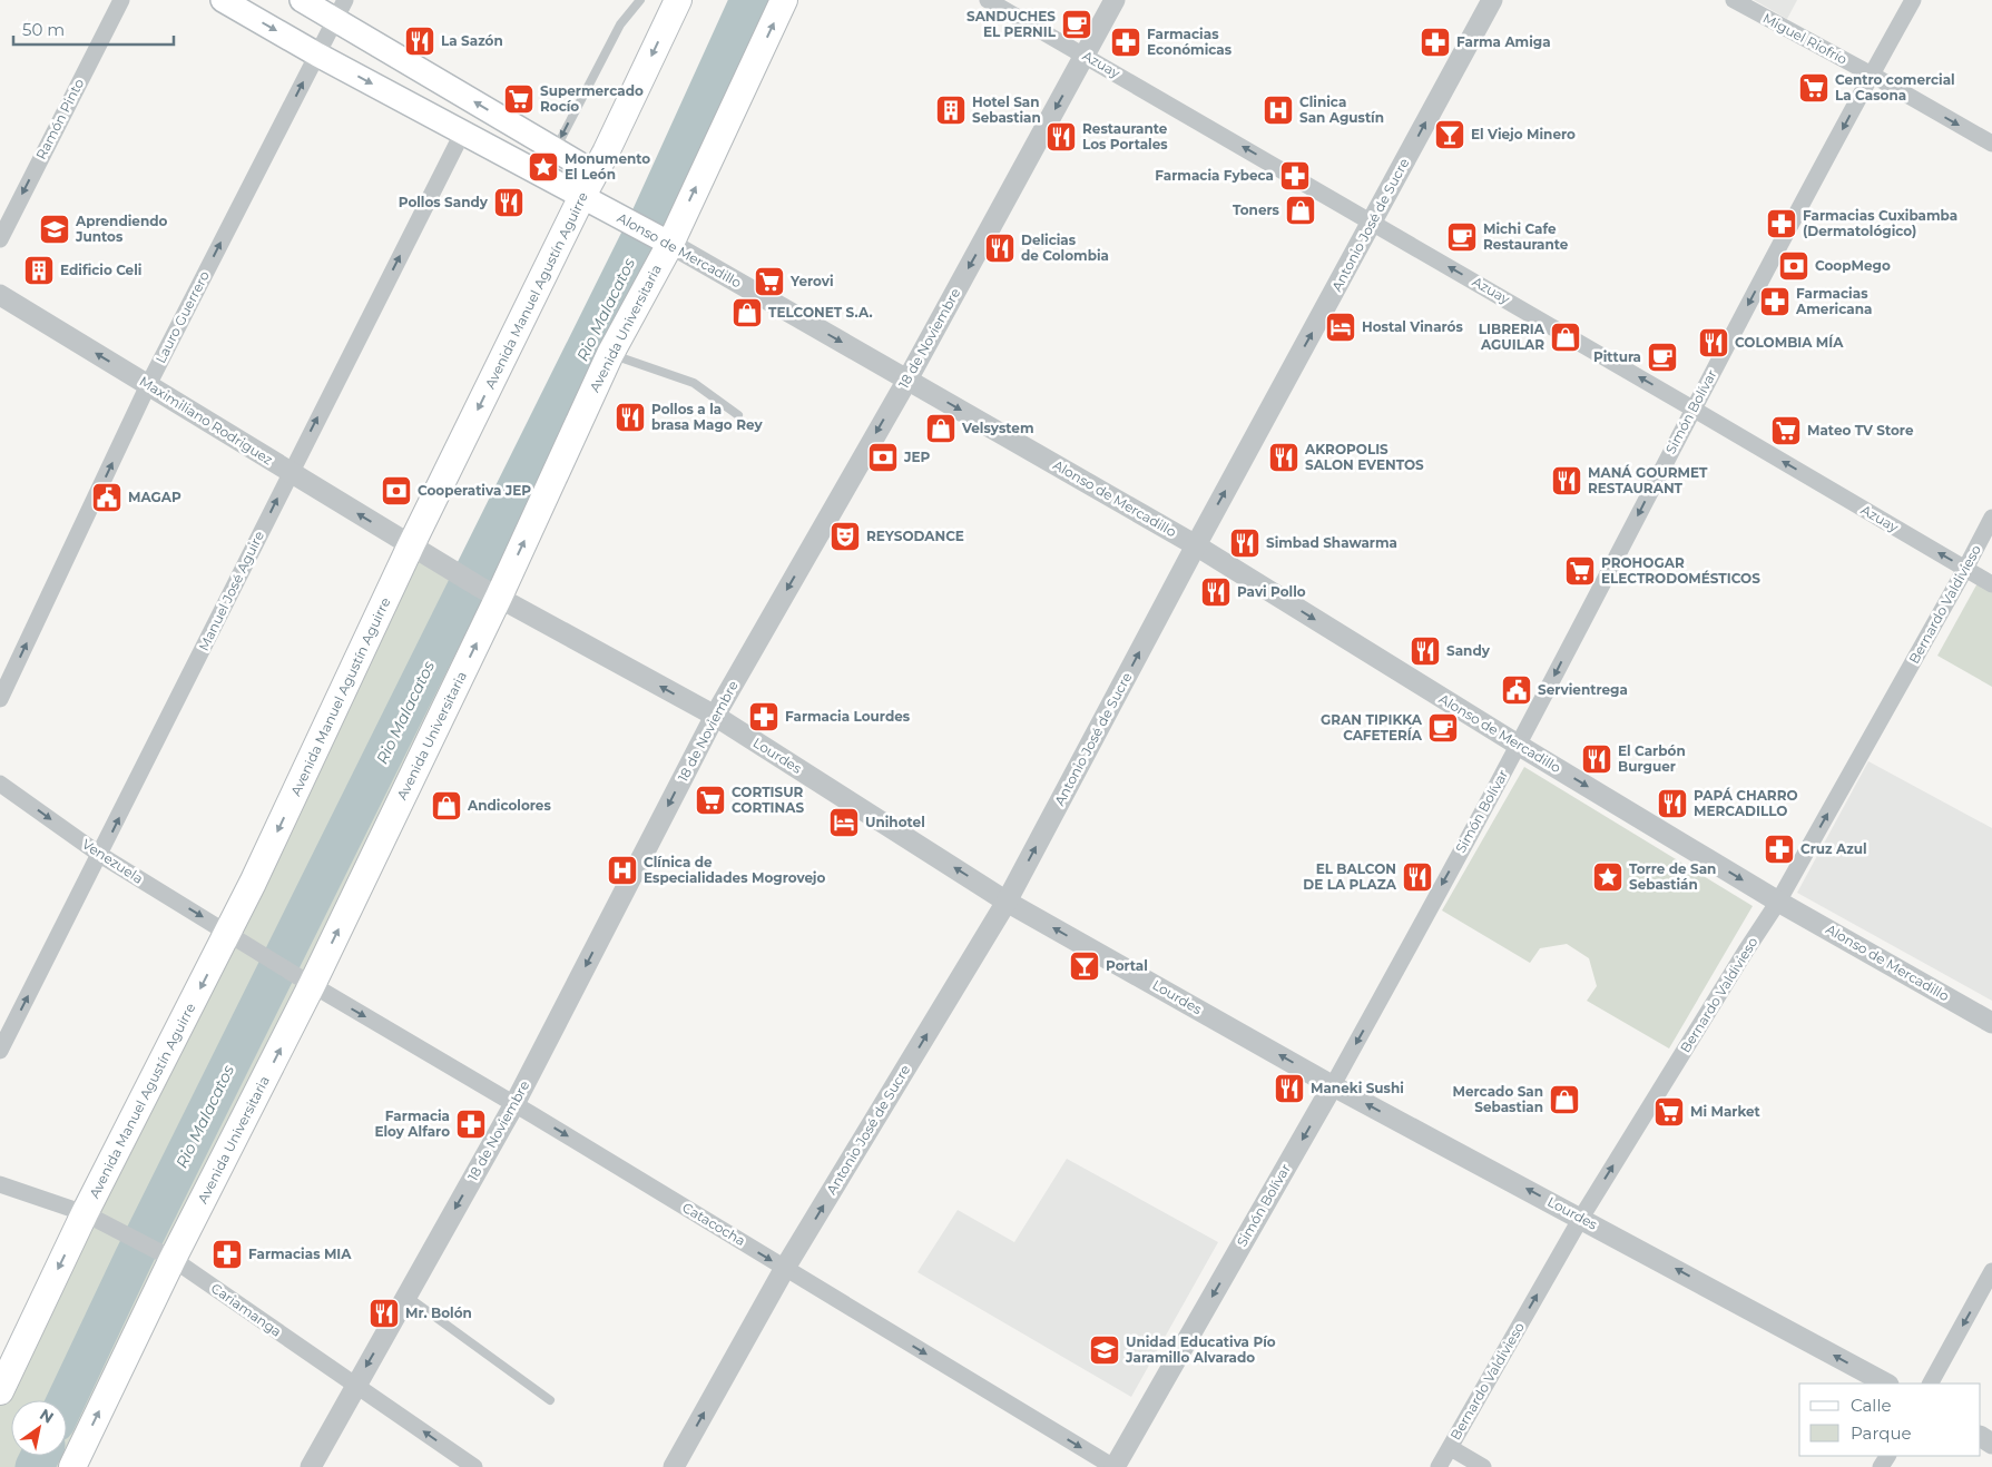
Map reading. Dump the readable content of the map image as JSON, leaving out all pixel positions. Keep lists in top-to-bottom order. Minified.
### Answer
{"streets":{"main road":["Alonso de Mercadillo","Avenida Manuel Agustín Aguirre","Avenida Universitaria"],"street":["Miguel Riofrío","Azuay","Ramón Pinto","Antonio José de Sucre","Lauro Guerrero","18 de Noviembre","Simón Bolívar","Maximiliano Rodriguez","Manuel José Aguire","Bernardo Valdivieso","Lourdes","Venezuela","Catacocha","Cariamanga"]},"crossings":[["Miguel Riofrío","Simón Bolívar"],["Azuay","Antonio José de Sucre"],["Azuay","18 de Noviembre"],["Azuay","Simón Bolívar"],["Azuay","Bernardo Valdivieso"],["Antonio José de Sucre","Alonso de Mercadillo"],["Antonio José de Sucre","Lourdes"],["Antonio José de Sucre","Catacocha"],["Alonso de Mercadillo","Avenida Manuel Agustín Aguirre"],["Alonso de Mercadillo","Lauro Guerrero"],["Alonso de Mercadillo","Avenida Universitaria"],["Alonso de Mercadillo","18 de Noviembre"],["Alonso de Mercadillo","Simón Bolívar"],["Alonso de Mercadillo","Manuel José Aguire"],["Alonso de Mercadillo","Bernardo Valdivieso"],["Avenida Manuel Agustín Aguirre","Maximiliano Rodriguez"],["Avenida Manuel Agustín Aguirre","Venezuela"],["Avenida Manuel Agustín Aguirre","Cariamanga"],["Lauro Guerrero","Maximiliano Rodriguez"],["Avenida Universitaria","Maximiliano Rodriguez"],["Avenida Universitaria","Lourdes"],["Avenida Universitaria","Venezuela"],["Avenida Universitaria","Catacocha"],["Avenida Universitaria","Cariamanga"],["18 de Noviembre","Lourdes"],["18 de Noviembre","Catacocha"],["18 de Noviembre","Cariamanga"],["Simón Bolívar","Lourdes"],["Simón Bolívar","Catacocha"],["Maximiliano Rodriguez","Manuel José Aguire"],["Maximiliano Rodriguez","Lourdes"],["Manuel José Aguire","Venezuela"],["Bernardo Valdivieso","Lourdes"],["Venezuela","Catacocha"]],"one_way":["Miguel Riofrío","Azuay","Ramón Pinto","Antonio José de Sucre","Alonso de Mercadillo","Avenida Manuel Agustín Aguirre","Lauro Guerrero","Avenida Universitaria","18 de Noviembre","Simón Bolívar","Maximiliano Rodriguez","Manuel José Aguire","Bernardo Valdivieso","Lourdes","Venezuela","Catacocha"],"water":["Rio Malacatos"],"places":{"cafe":["SANDUCHES EL PERNIL","Michi Cafe Restaurante","Pittura","GRAN TIPIKKA CAFETERÍA"],"restaurant":["La Sazón","Restaurante Los Portales","Pollos Sandy","Delicias de Colombia","COLOMBIA MÍA","Pollos a la brasa Mago Rey","AKROPOLIS SALON EVENTOS","MANÁ GOURMET RESTAURANT","Simbad Shawarma","Pavi Pollo","Sandy","El Carbón Burguer","PAPÁ CHARRO MERCADILLO","EL BALCON DE LA PLAZA","Maneki Sushi","Mr. Bolón"],"pharmacy":["Farmacias Económicas","Farma Amiga","Farmacia Fybeca","Farmacias Cuxibamba (Dermatológico)","Farmacias Americana","Farmacia Lourdes","Cruz Azul","Farmacia Eloy Alfaro","Farmacias MIA"],"supermarket":["Centro comercial La Casona","Supermercado Rocío","Yerovi","Mateo TV Store","PROHOGAR ELECTRODOMÉSTICOS","CORTISUR CORTINAS","Mi Market"],"building":["Hotel San Sebastian","Edificio Celi"],"hospital":["Clinica San Agustín","Clínica de Especialidades Mogrovejo"],"bar":["El Viejo Minero","Portal"],"place":["Monumento El León","Torre de San Sebastián"],"shop":["Toners","TELCONET S.A.","LIBRERIA AGUILAR","Velsystem","Andicolores","Mercado San Sebastian"],"school or university":["Aprendiendo Juntos","Unidad Educativa Pío Jaramillo Alvarado"],"bank":["CoopMego","JEP","Cooperativa JEP"],"hotel":["Hostal Vinarós","Unihotel"],"public building":["MAGAP","Servientrega"],"theatre":["REYSODANCE"]},"legend":["Calle","Parque"],"scale_bar":"50 m","north":"top right"}
